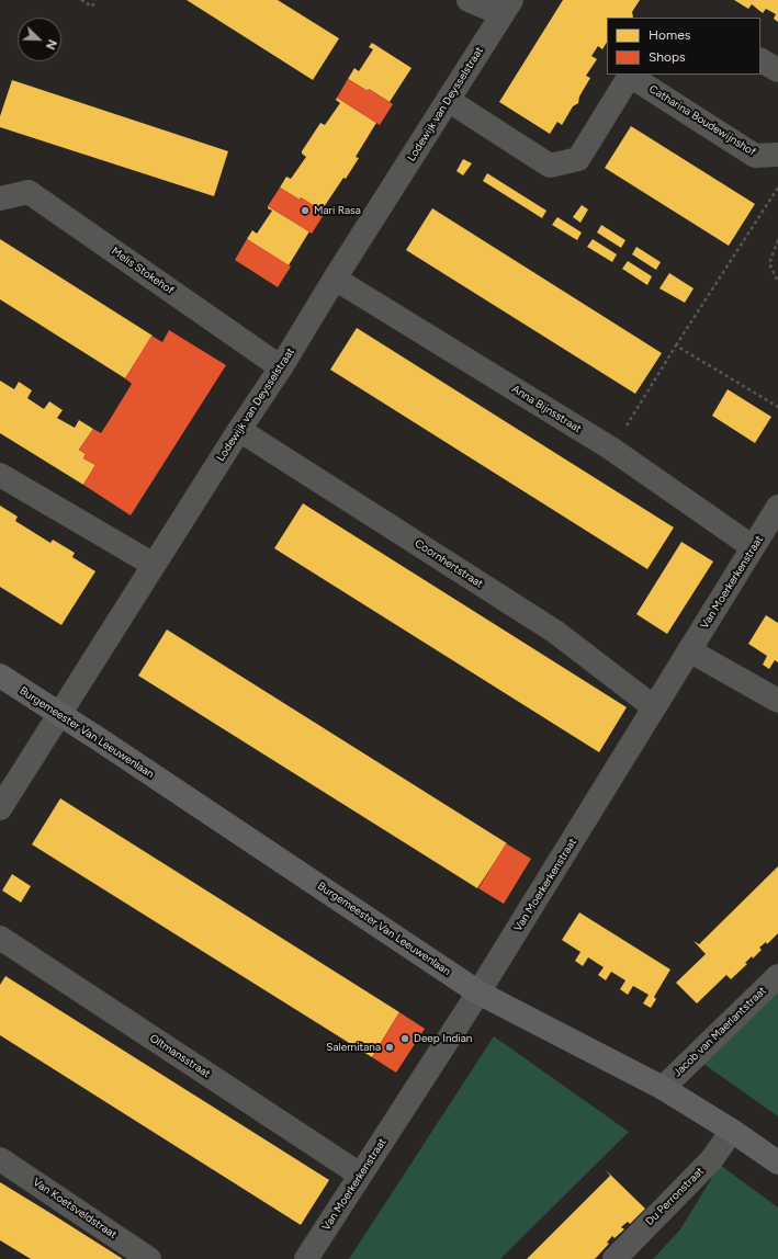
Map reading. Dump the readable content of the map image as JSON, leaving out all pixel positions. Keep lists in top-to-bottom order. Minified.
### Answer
{"streets":{"street":["Lodewijk van Deysselstraat","Catharina Boudewijnshof","Melis Stokehof","Anna Bijnsstraat","Coornhertstraat","Van Moerkerkenstraat","Burgemeester Van Leeuwenlaan","Jacob van Maerlantstraat","Oltmansstraat","Du Perronstraat","Van Koetsveldstraat"]},"crossings":[["Lodewijk van Deysselstraat","Catharina Boudewijnshof"],["Lodewijk van Deysselstraat","Melis Stokehof"],["Lodewijk van Deysselstraat","Anna Bijnsstraat"],["Lodewijk van Deysselstraat","Coornhertstraat"],["Lodewijk van Deysselstraat","Burgemeester Van Leeuwenlaan"],["Anna Bijnsstraat","Van Moerkerkenstraat"],["Coornhertstraat","Van Moerkerkenstraat"],["Van Moerkerkenstraat","Burgemeester Van Leeuwenlaan"],["Van Moerkerkenstraat","Oltmansstraat"],["Burgemeester Van Leeuwenlaan","Jacob van Maerlantstraat"],["Burgemeester Van Leeuwenlaan","Du Perronstraat"]],"places":["Mari Rasa","Deep Indian","Salernitana"],"legend":["Homes","Shops"],"north":"bottom right"}
